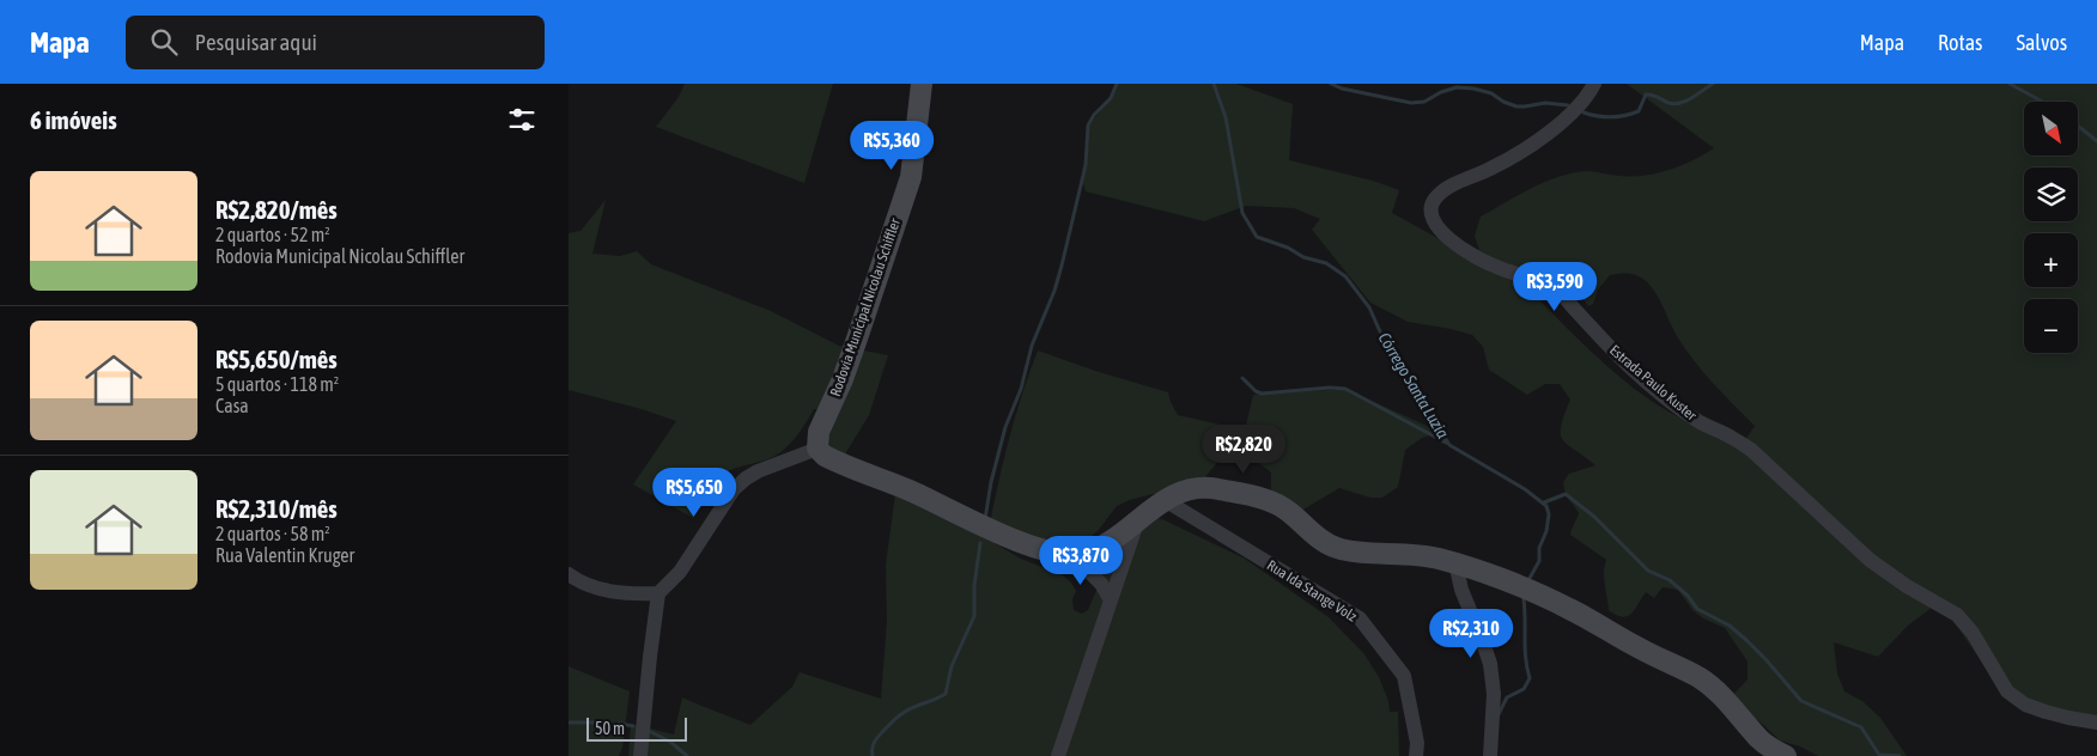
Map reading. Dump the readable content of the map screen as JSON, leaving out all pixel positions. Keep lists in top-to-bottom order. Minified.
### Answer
{"streets":{"street":["Rodovia Municipal Nicolau Schiffler","Estrada Paulo Kuster","Rua Ida Stange Volz"]},"water":["Córrego Santa Luzia"],"scale_bar":"50 m","north":"bottom right","page":{"header":"Mapa","search":"Pesquisar aqui","nav":["Mapa","Rotas","Salvos"],"heading":"6 imóveis","map_buttons":["+","−"],"price":["R$5,360","R$3,590","R$2,820","R$5,650","R$3,870","R$2,310"],"list":[{"name":"R$2,820/mês","note":"2 quartos · 52 m² · Rodovia Municipal Nicolau Schiffler"},{"name":"R$5,650/mês","note":"5 quartos · 118 m² · Casa"},{"name":"R$2,310/mês","note":"2 quartos · 58 m² · Rua Valentin Kruger"}],"scale":"50 m"}}
